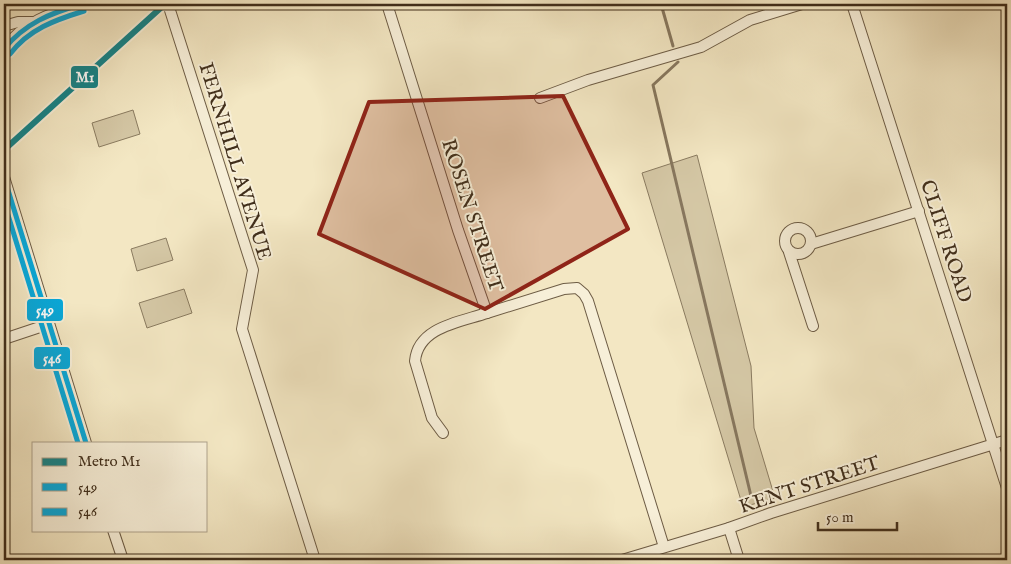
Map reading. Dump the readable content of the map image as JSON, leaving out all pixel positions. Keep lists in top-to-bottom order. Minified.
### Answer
{"streets":{"street":["FERNHILL AVENUE","ROSEN STREET","CLIFF ROAD","KENT STREET"]},"crossings":[["ROSEN STREET","KENT STREET"],["CLIFF ROAD","KENT STREET"]],"lines":["metro line M1","transit line 549","transit line 546"],"legend":["Metro M1","549","546"],"scale_bar":"50 m"}
